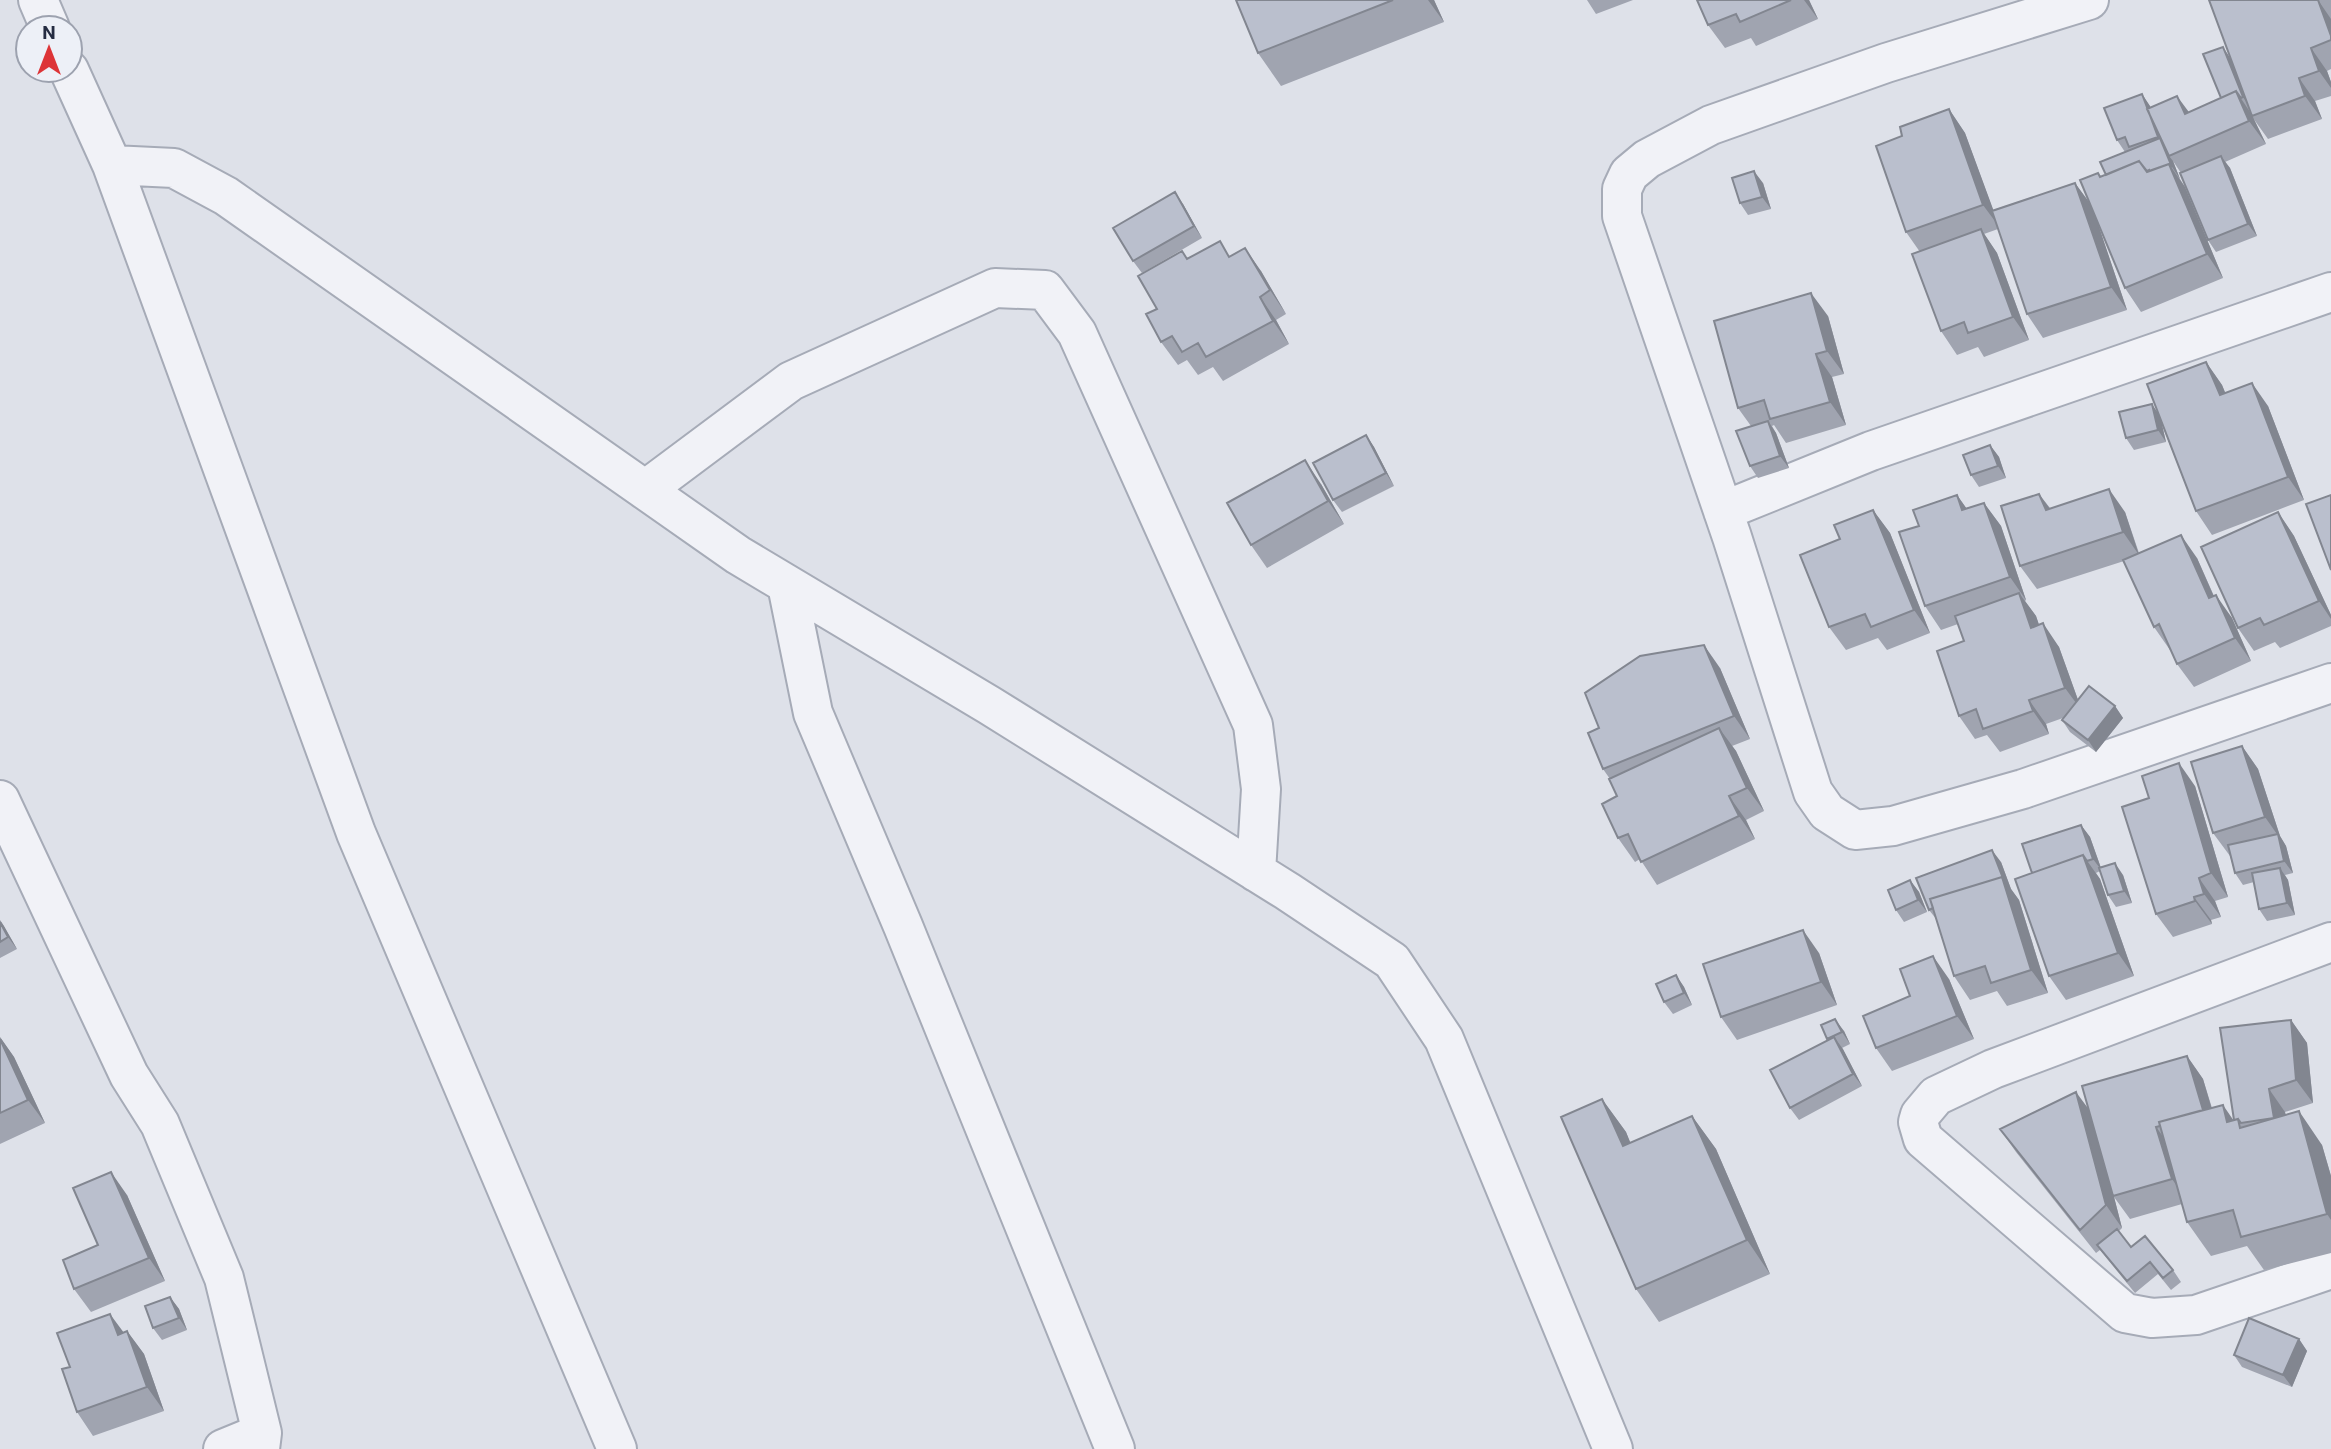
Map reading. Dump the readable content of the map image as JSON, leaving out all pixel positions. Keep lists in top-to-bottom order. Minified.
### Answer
{"north":"top"}
